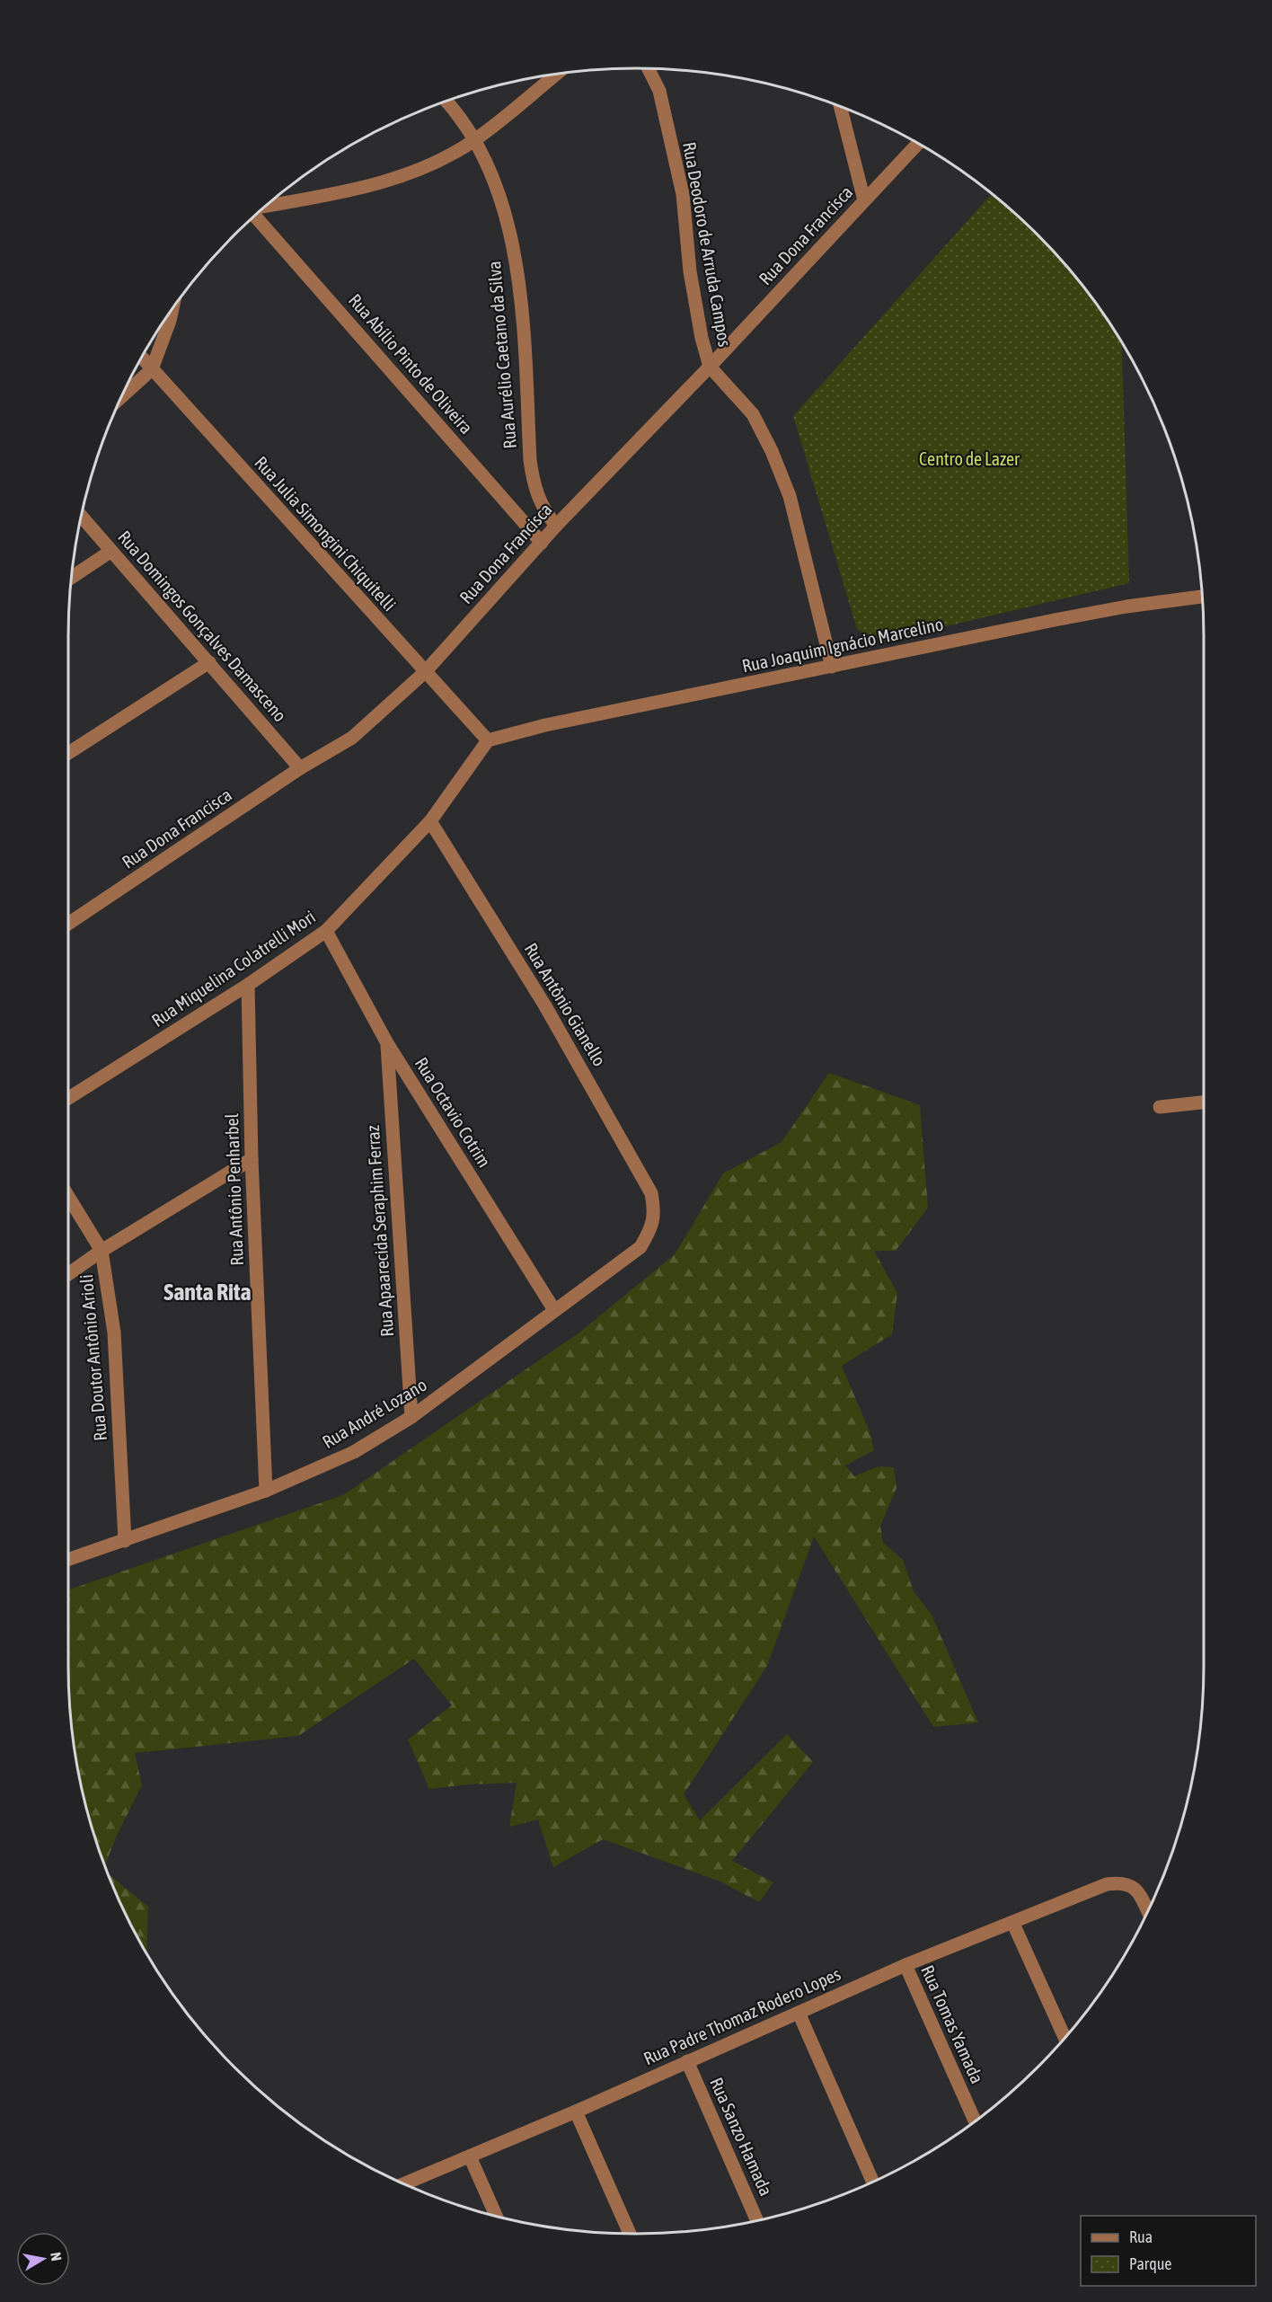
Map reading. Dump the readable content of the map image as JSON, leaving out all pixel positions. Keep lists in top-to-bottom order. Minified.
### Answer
{"streets":{"street":["Rua Dona Francisca","Rua Deodoro de Arruda Campos","Rua Aurélio Caetano da Silva","Rua Abílio Pinto de Oliveira","Rua Julia Simongini Chiquitelli","Rua Domingos Gonçalves Damasceno","Rua Joaquim Ignácio Marcelino","Rua Miquelina Colatrelli Mori","Rua Antônio Gianello","Rua Octavio Cotrim","Rua Antônio Penharbel","Rua Apaarecida Seraphim Ferraz","Rua Doutor Antônio Arioli","Rua André Lozano","Rua Padre Thomaz Rodero Lopes","Rua Tomas Yamada","Rua Sanzo Hamada"]},"crossings":[["Rua Dona Francisca","Rua Deodoro de Arruda Campos"],["Rua Dona Francisca","Rua Aurélio Caetano da Silva"],["Rua Dona Francisca","Rua Abílio Pinto de Oliveira"],["Rua Dona Francisca","Rua Julia Simongini Chiquitelli"],["Rua Dona Francisca","Rua Domingos Gonçalves Damasceno"],["Rua Deodoro de Arruda Campos","Rua Joaquim Ignácio Marcelino"],["Rua Julia Simongini Chiquitelli","Rua Joaquim Ignácio Marcelino"],["Rua Julia Simongini Chiquitelli","Rua Miquelina Colatrelli Mori"],["Rua Joaquim Ignácio Marcelino","Rua Miquelina Colatrelli Mori"],["Rua Miquelina Colatrelli Mori","Rua Antônio Gianello"],["Rua Miquelina Colatrelli Mori","Rua Octavio Cotrim"],["Rua Miquelina Colatrelli Mori","Rua Antônio Penharbel"],["Rua Antônio Gianello","Rua André Lozano"],["Rua Octavio Cotrim","Rua Apaarecida Seraphim Ferraz"],["Rua Octavio Cotrim","Rua André Lozano"],["Rua Antônio Penharbel","Rua André Lozano"],["Rua Apaarecida Seraphim Ferraz","Rua André Lozano"],["Rua Doutor Antônio Arioli","Rua André Lozano"],["Rua Padre Thomaz Rodero Lopes","Rua Tomas Yamada"],["Rua Padre Thomaz Rodero Lopes","Rua Sanzo Hamada"]],"districts":["Santa Rita"],"parks":["Centro de Lazer"],"legend":["Rua","Parque"],"north":"right"}
